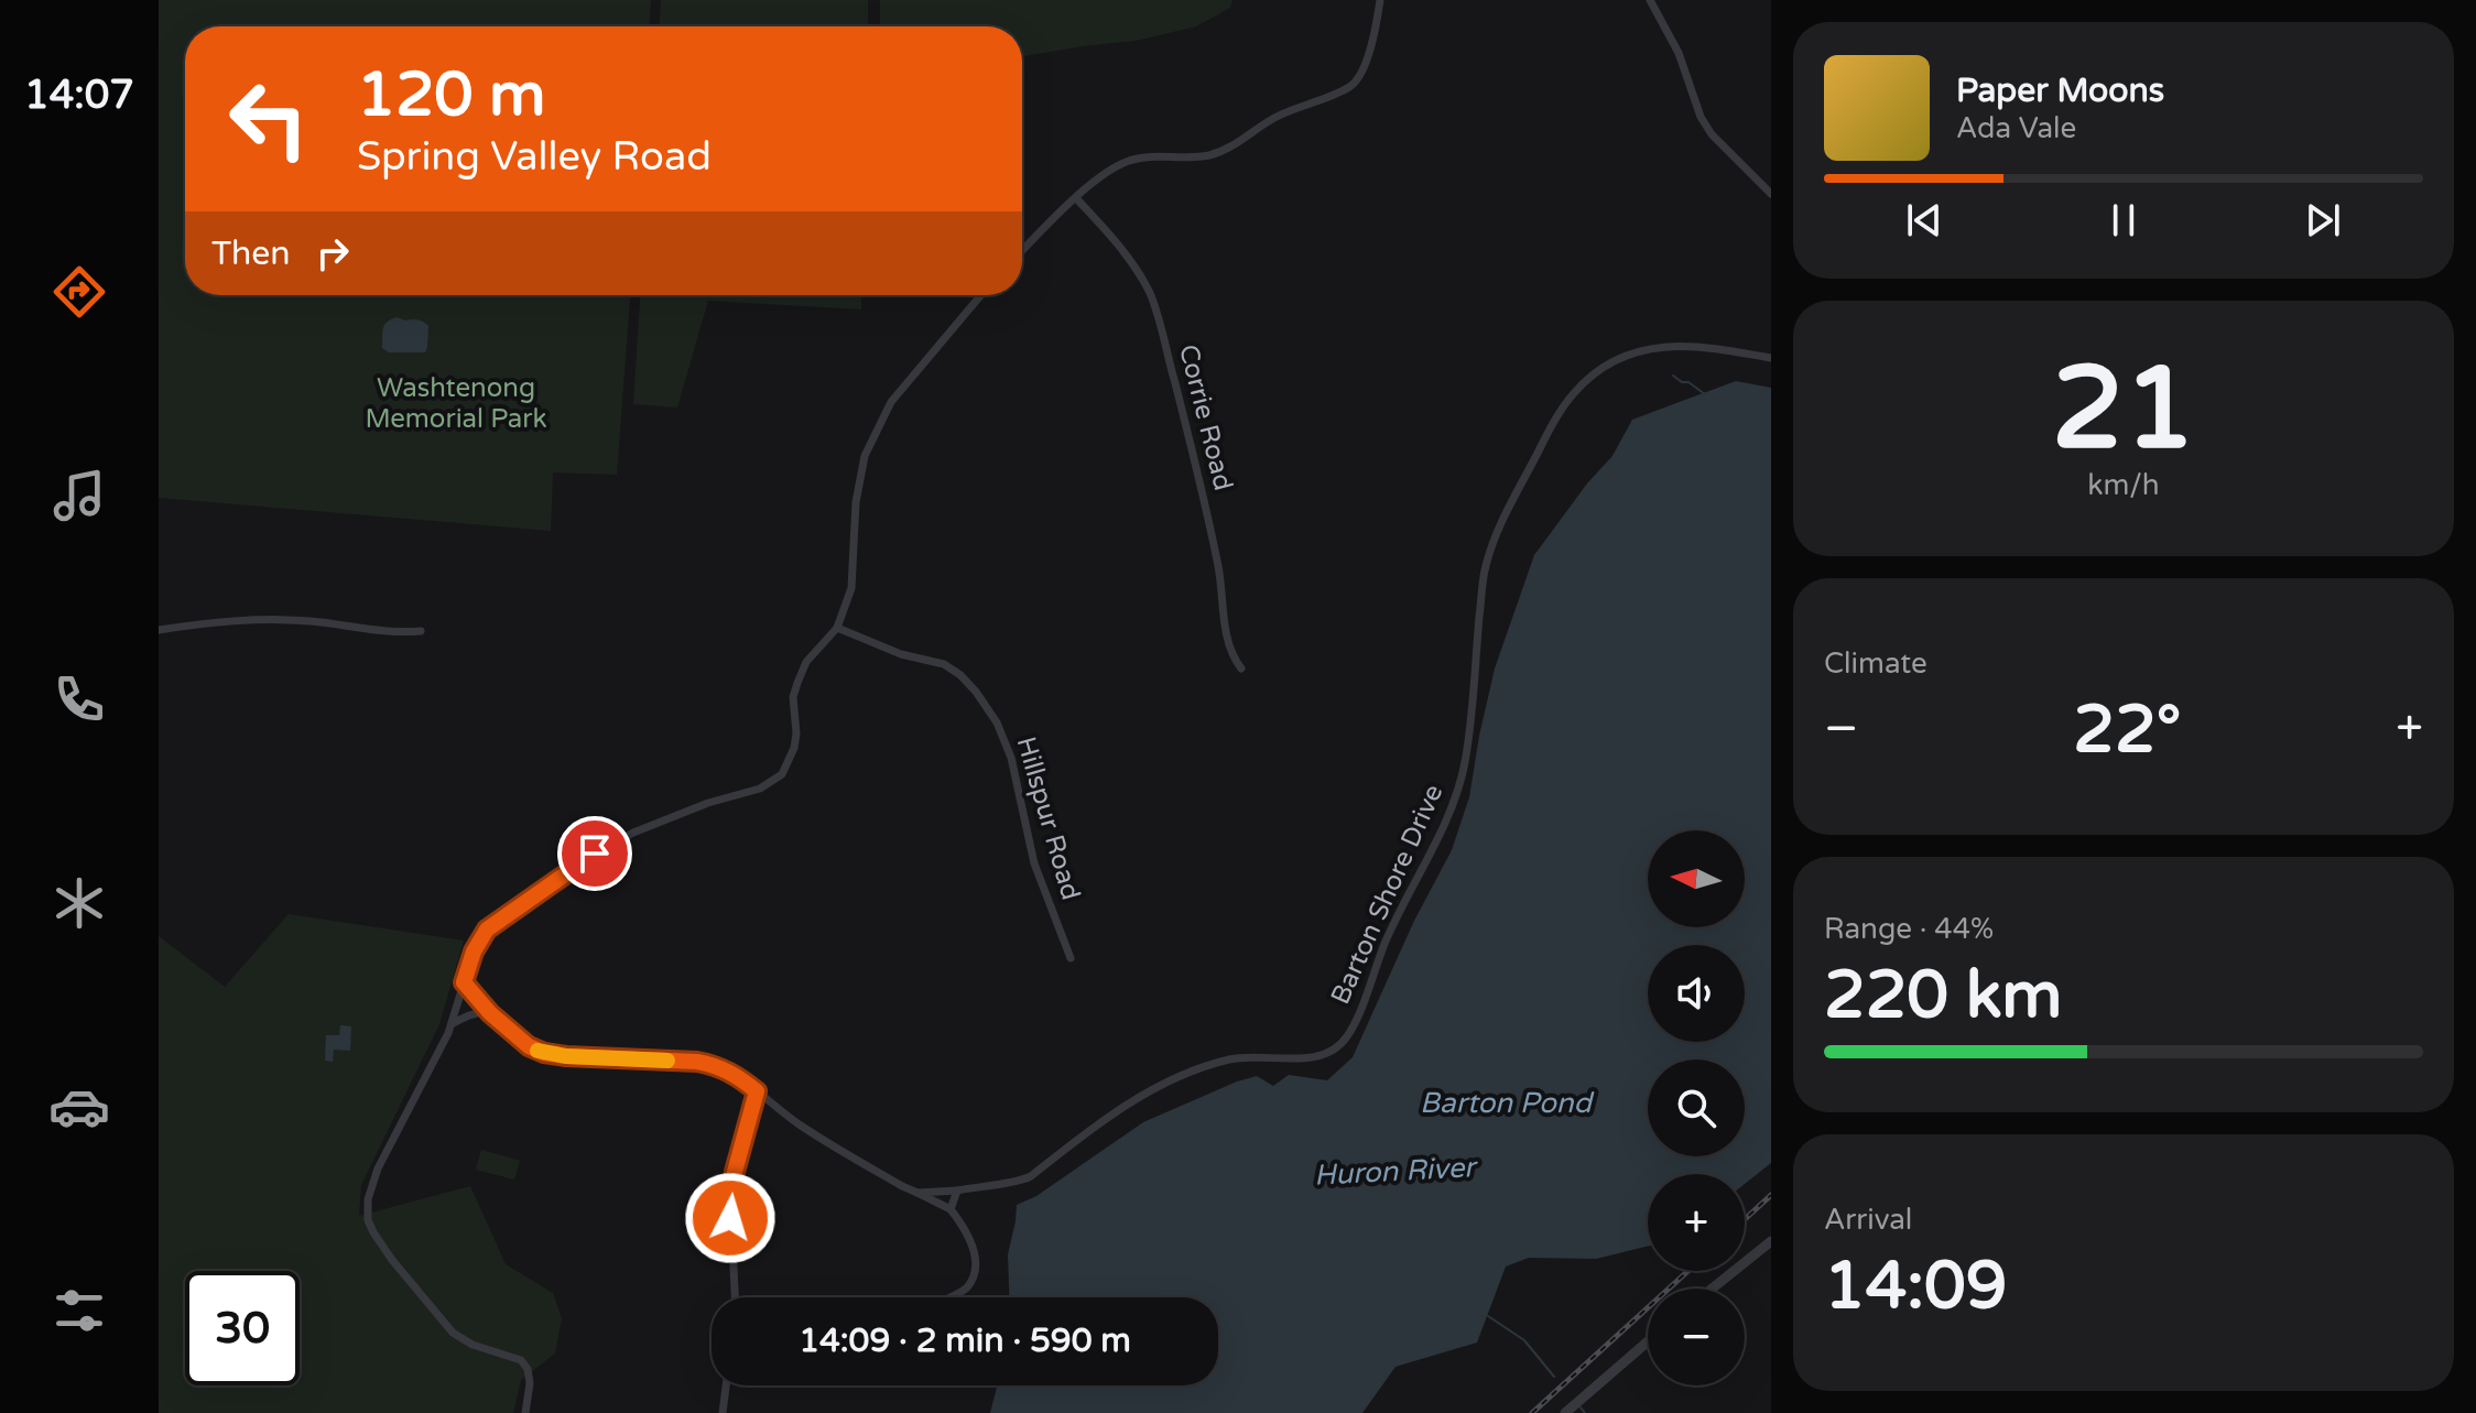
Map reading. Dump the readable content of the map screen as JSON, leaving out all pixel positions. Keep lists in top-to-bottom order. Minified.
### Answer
{"streets":{"street":["Corrie Road","Hillspur Road","Barton Shore Drive"]},"water":["Barton Pond","Huron River"],"parks":["Washtenong Memorial Park"],"north":"left","page":{"tabs":"14:07","turn":["120 m","Spring Valley Road"],"song":["Paper Moons","Ada Vale"],"then":"Then","tile":[["21","km/h"],"Climate",["Range · 44%","220 km"],["Arrival","14:09"]],"heat":["−","22°","+"],"map_buttons":["+","−"],"limit":"30","trip":"14:09 · 2 min · 590 m"}}
